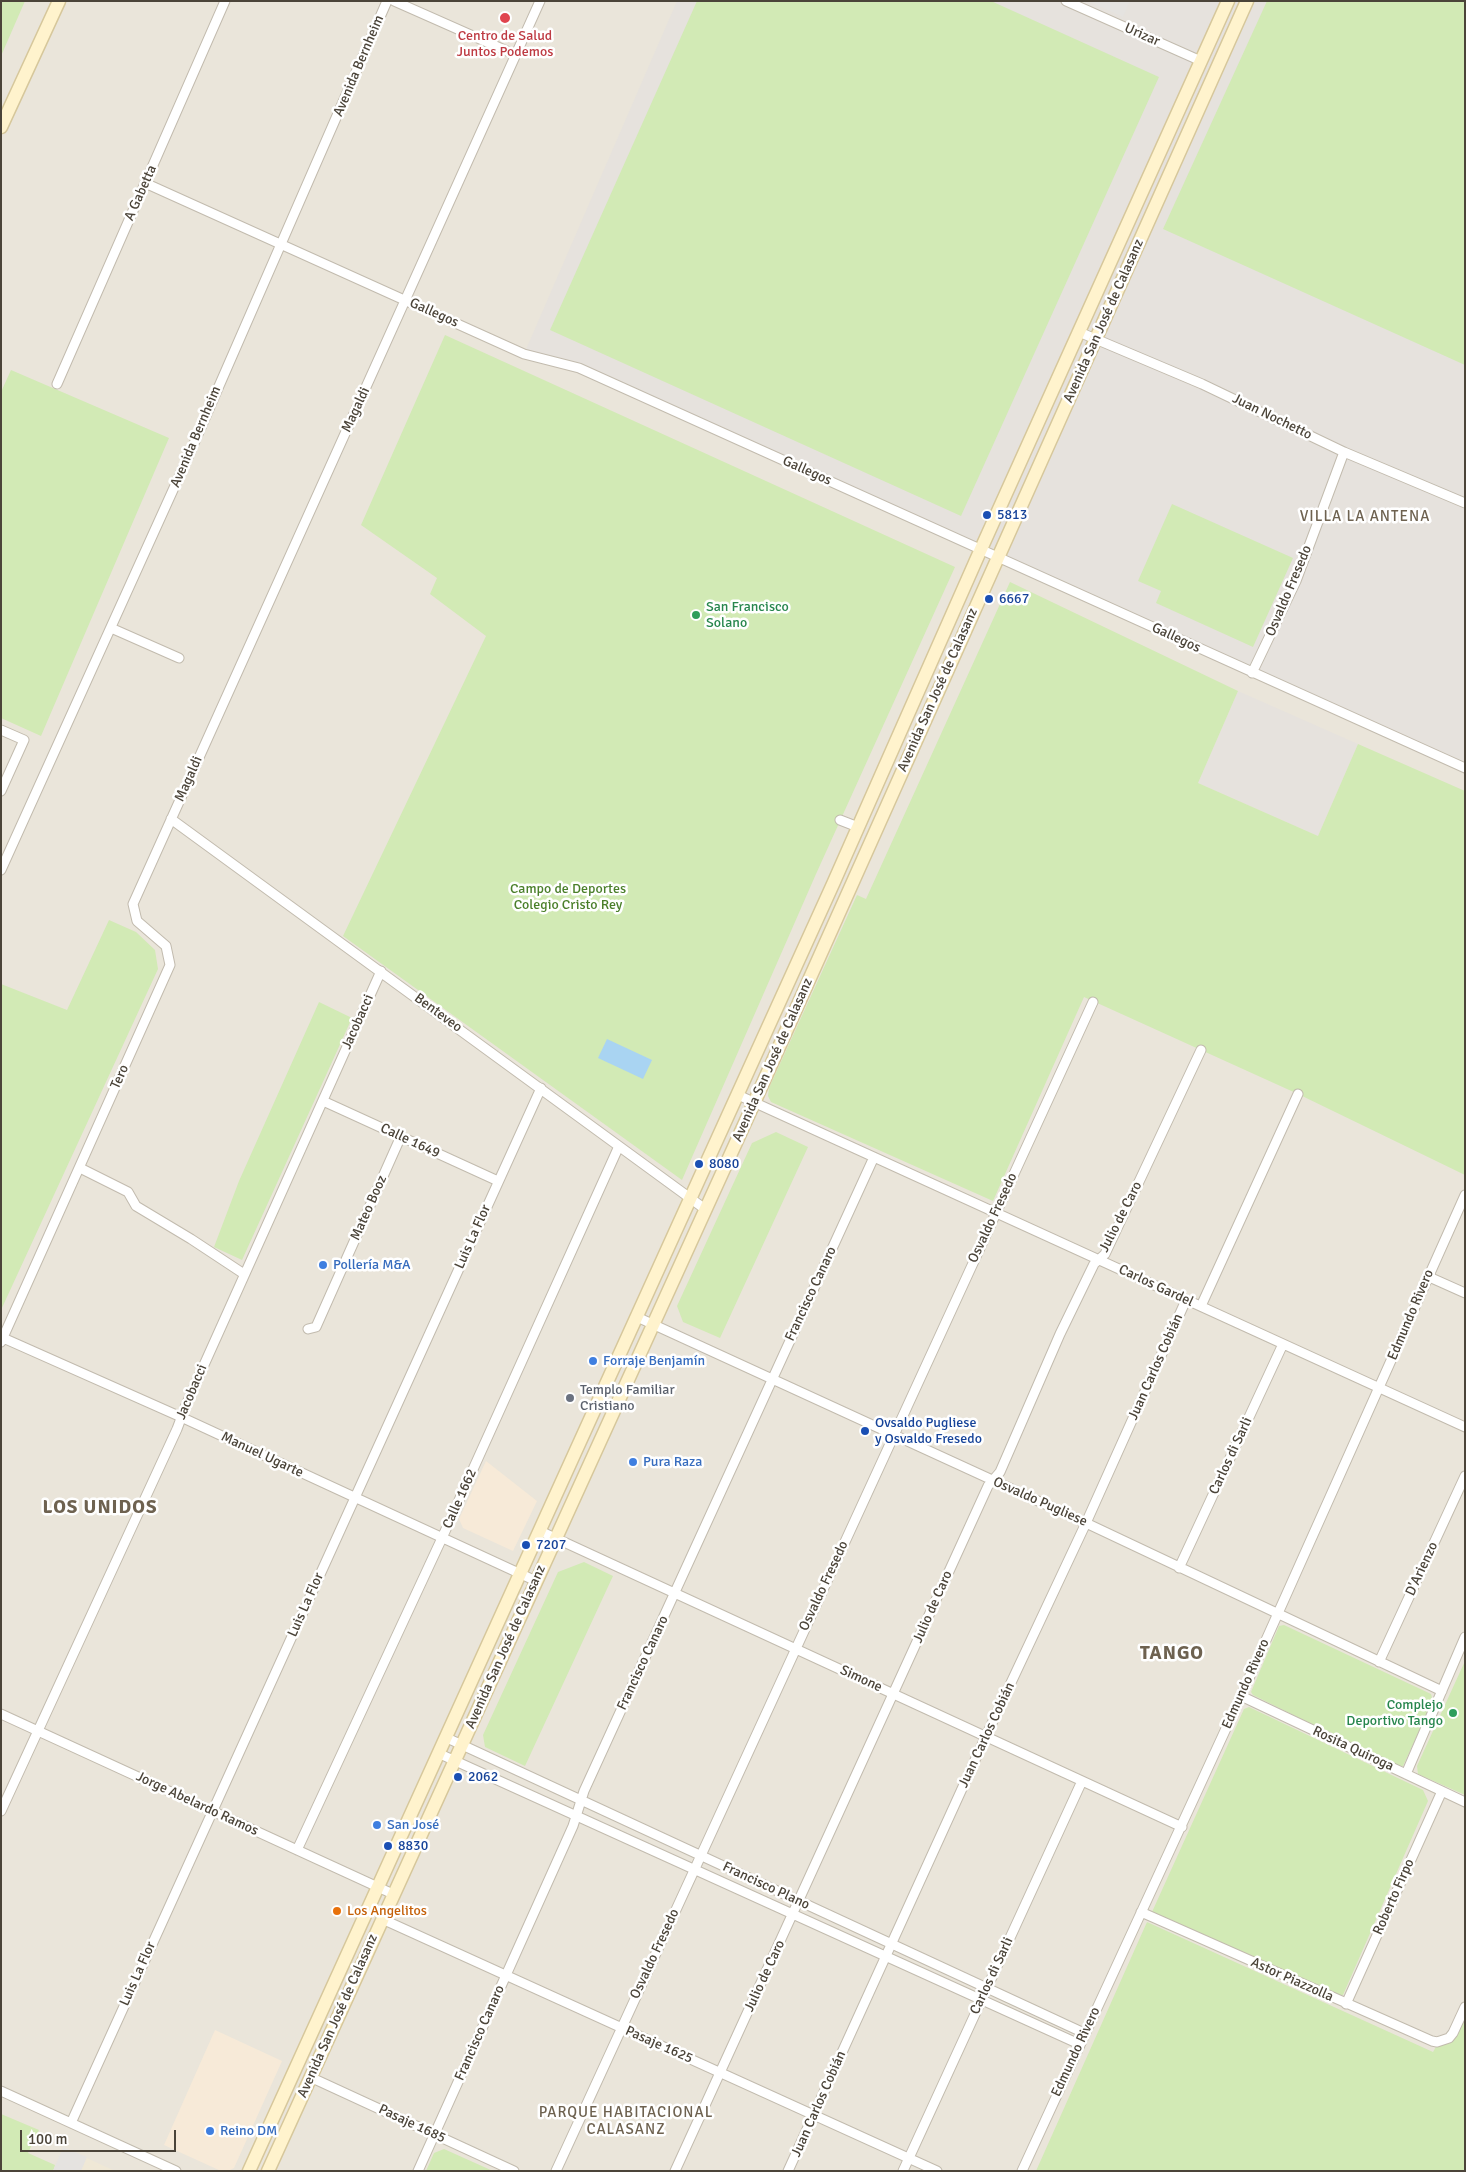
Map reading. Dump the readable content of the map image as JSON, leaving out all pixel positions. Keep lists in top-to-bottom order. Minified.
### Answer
{"streets":{"main road":["Urizar","Avenida San José de Calasanz"],"street":["Avenida Bernheim","A Gabetta","Gallegos","Magaldi","Juan Nochetto","Osvaldo Fresedo","Benteveo","Jacobacci","Tero","Calle 1649","Mateo Booz","Julio de Caro","Luis La Flor","Carlos Gardel","Francisco Canaro","Edmundo Rivero","Juan Carlos Cobián","Manuel Ugarte","Carlos di Sarli","Calle 1662","Osvaldo Pugliese","D'Arienzo","Simone","Rosita Quiroga","Jorge Abelardo Ramos","Francisco Plano","Roberto Firpo","Astor Piazzolla","Pasaje 1625","Pasaje 1685"]},"crossings":[["Urizar","Avenida San José de Calasanz"],["Avenida Bernheim","Gallegos"],["A Gabetta","Gallegos"],["Gallegos","Avenida San José de Calasanz"],["Gallegos","Magaldi"],["Gallegos","Osvaldo Fresedo"],["Avenida San José de Calasanz","Juan Nochetto"],["Avenida San José de Calasanz","Benteveo"],["Avenida San José de Calasanz","Carlos Gardel"],["Avenida San José de Calasanz","Manuel Ugarte"],["Avenida San José de Calasanz","Osvaldo Pugliese"],["Avenida San José de Calasanz","Simone"],["Avenida San José de Calasanz","Jorge Abelardo Ramos"],["Avenida San José de Calasanz","Francisco Plano"],["Avenida San José de Calasanz","Pasaje 1625"],["Avenida San José de Calasanz","Pasaje 1685"],["Magaldi","Benteveo"],["Magaldi","Tero"],["Juan Nochetto","Osvaldo Fresedo"],["Osvaldo Fresedo","Carlos Gardel"],["Osvaldo Fresedo","Osvaldo Pugliese"],["Osvaldo Fresedo","Simone"],["Osvaldo Fresedo","Francisco Plano"],["Osvaldo Fresedo","Pasaje 1625"],["Benteveo","Jacobacci"],["Benteveo","Tero"],["Benteveo","Luis La Flor"],["Benteveo","Calle 1662"],["Jacobacci","Calle 1649"],["Jacobacci","Manuel Ugarte"],["Jacobacci","Jorge Abelardo Ramos"],["Tero","Manuel Ugarte"],["Calle 1649","Mateo Booz"],["Calle 1649","Luis La Flor"],["Julio de Caro","Carlos Gardel"],["Julio de Caro","Osvaldo Pugliese"],["Julio de Caro","Simone"],["Julio de Caro","Francisco Plano"],["Julio de Caro","Pasaje 1625"],["Luis La Flor","Manuel Ugarte"],["Luis La Flor","Jorge Abelardo Ramos"],["Carlos Gardel","Francisco Canaro"],["Carlos Gardel","Edmundo Rivero"],["Carlos Gardel","Juan Carlos Cobián"],["Carlos Gardel","Carlos di Sarli"],["Francisco Canaro","Osvaldo Pugliese"],["Francisco Canaro","Simone"],["Francisco Canaro","Francisco Plano"],["Francisco Canaro","Pasaje 1625"],["Francisco Canaro","Pasaje 1685"],["Edmundo Rivero","Osvaldo Pugliese"],["Edmundo Rivero","Simone"],["Edmundo Rivero","Rosita Quiroga"],["Edmundo Rivero","Francisco Plano"],["Edmundo Rivero","Astor Piazzolla"],["Juan Carlos Cobián","Osvaldo Pugliese"],["Juan Carlos Cobián","Simone"],["Juan Carlos Cobián","Francisco Plano"],["Juan Carlos Cobián","Pasaje 1625"],["Manuel Ugarte","Calle 1662"],["Carlos di Sarli","Osvaldo Pugliese"],["Carlos di Sarli","Simone"],["Carlos di Sarli","Francisco Plano"],["Carlos di Sarli","Pasaje 1625"],["Calle 1662","Jorge Abelardo Ramos"],["Osvaldo Pugliese","D'Arienzo"],["Rosita Quiroga","Roberto Firpo"],["Roberto Firpo","Astor Piazzolla"]],"districts":["VILLA LA ANTENA","LOS UNIDOS","TANGO","PARQUE HABITACIONAL CALASANZ"],"parks":["Campo de Deportes Colegio Cristo Rey"],"places":["Centro de Salud Juntos Podemos","5813","6667","San Francisco Solano","8080","Pollería M&A","Forraje Benjamín","Templo Familiar Cristiano","Ovsaldo Pugliese y Osvaldo Fresedo","Pura Raza","7207","Complejo Deportivo Tango","2062","San José","8830","Los Angelitos","Reino DM"],"scale_bar":"100 m"}
